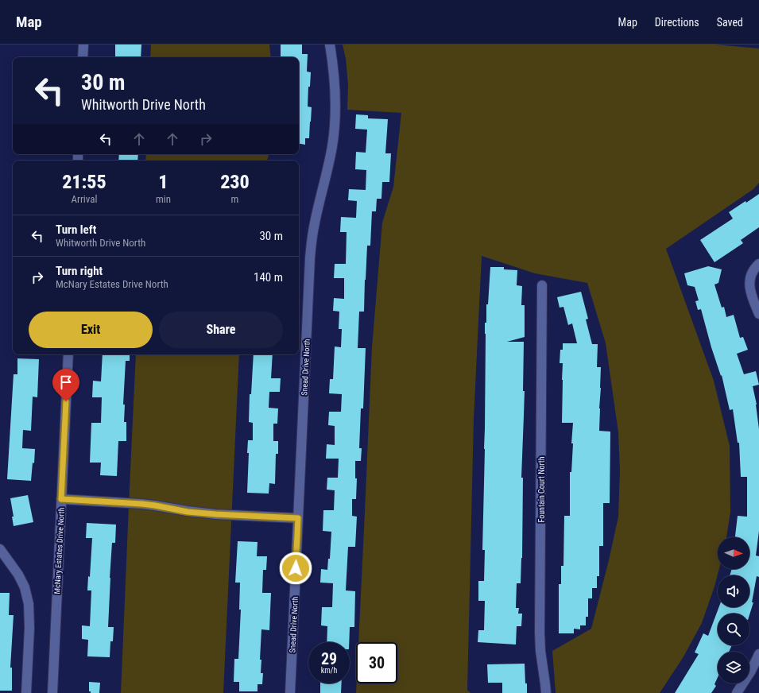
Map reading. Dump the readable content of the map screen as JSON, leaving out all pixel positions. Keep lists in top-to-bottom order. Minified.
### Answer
{"streets":{"street":["Snead Drive North","Fountain Court North","McNary Estates Drive North"]},"north":"right","page":{"header":"Map","nav":["Map","Directions","Saved"],"turn":["30 m","Whitworth Drive North"],"eta":["21:55","Arrival","1","min","230","m"],"list":[{"name":"Turn left","note":"Whitworth Drive North","value":"30 m"},{"name":"Turn right","note":"McNary Estates Drive North","value":"140 m"}],"buttons":["Exit","Share"],"speed":"29 km/h","limit":"30"}}
